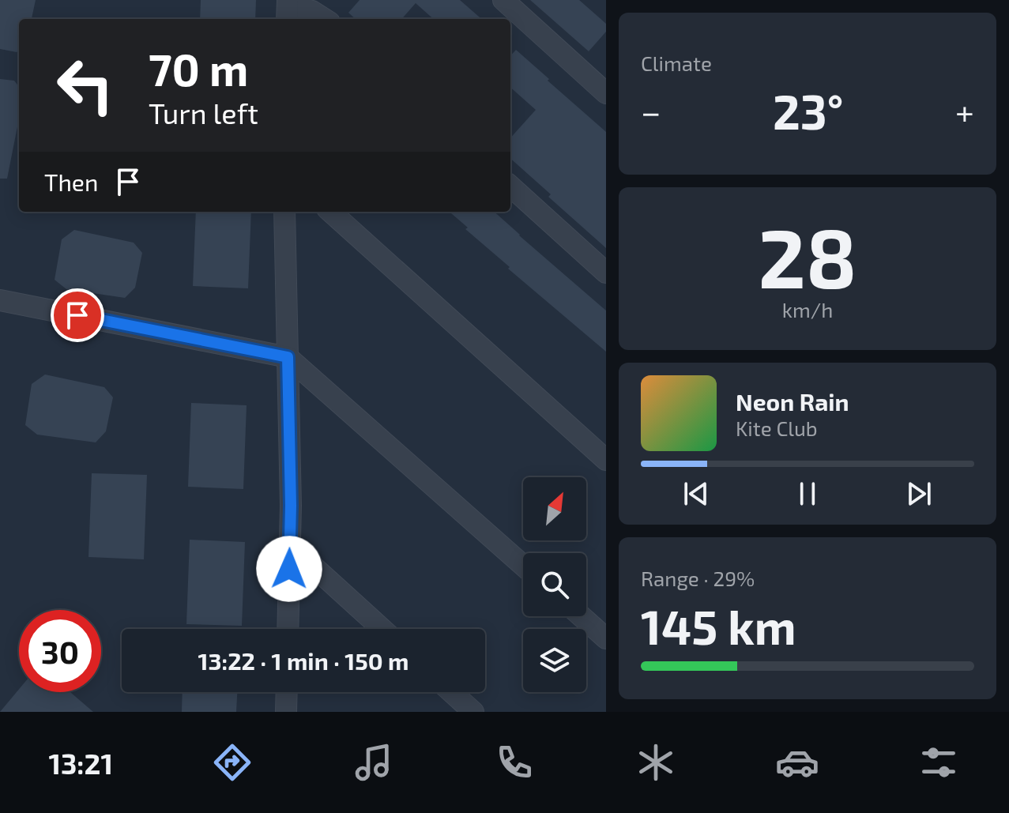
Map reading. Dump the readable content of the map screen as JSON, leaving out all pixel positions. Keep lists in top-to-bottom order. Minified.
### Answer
{"north":"top right","page":{"tile":["Climate",["28","km/h"],["Range · 29%","145 km"]],"turn":["70 m","Turn left"],"heat":["−","23°","+"],"then":"Then","song":["Neon Rain","Kite Club"],"limit":"30","trip":"13:22 · 1 min · 150 m","tabs":"13:21"}}
